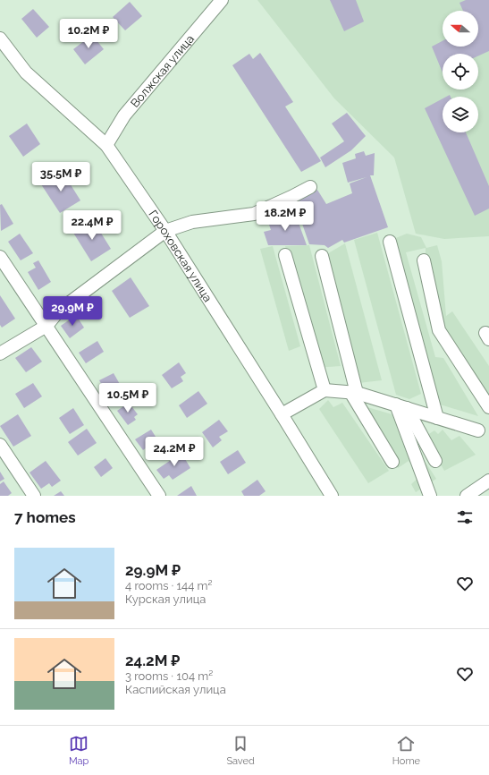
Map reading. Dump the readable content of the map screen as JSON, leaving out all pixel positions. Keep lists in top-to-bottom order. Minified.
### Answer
{"streets":{"street":["Волжская улица","Гороховская улица"]},"crossings":[["Волжская улица","Гороховская улица"]],"north":"left","page":{"price":["10.2M ₽","35.5M ₽","18.2M ₽","22.4M ₽","29.9M ₽","10.5M ₽","24.2M ₽"],"heading":"7 homes","list":[{"name":"29.9M ₽","note":"4 rooms · 144 m² · Курская улица"},{"name":"24.2M ₽","note":"3 rooms · 104 m² · Каспийская улица"}],"tabs":["Map","Saved","Home"]}}
